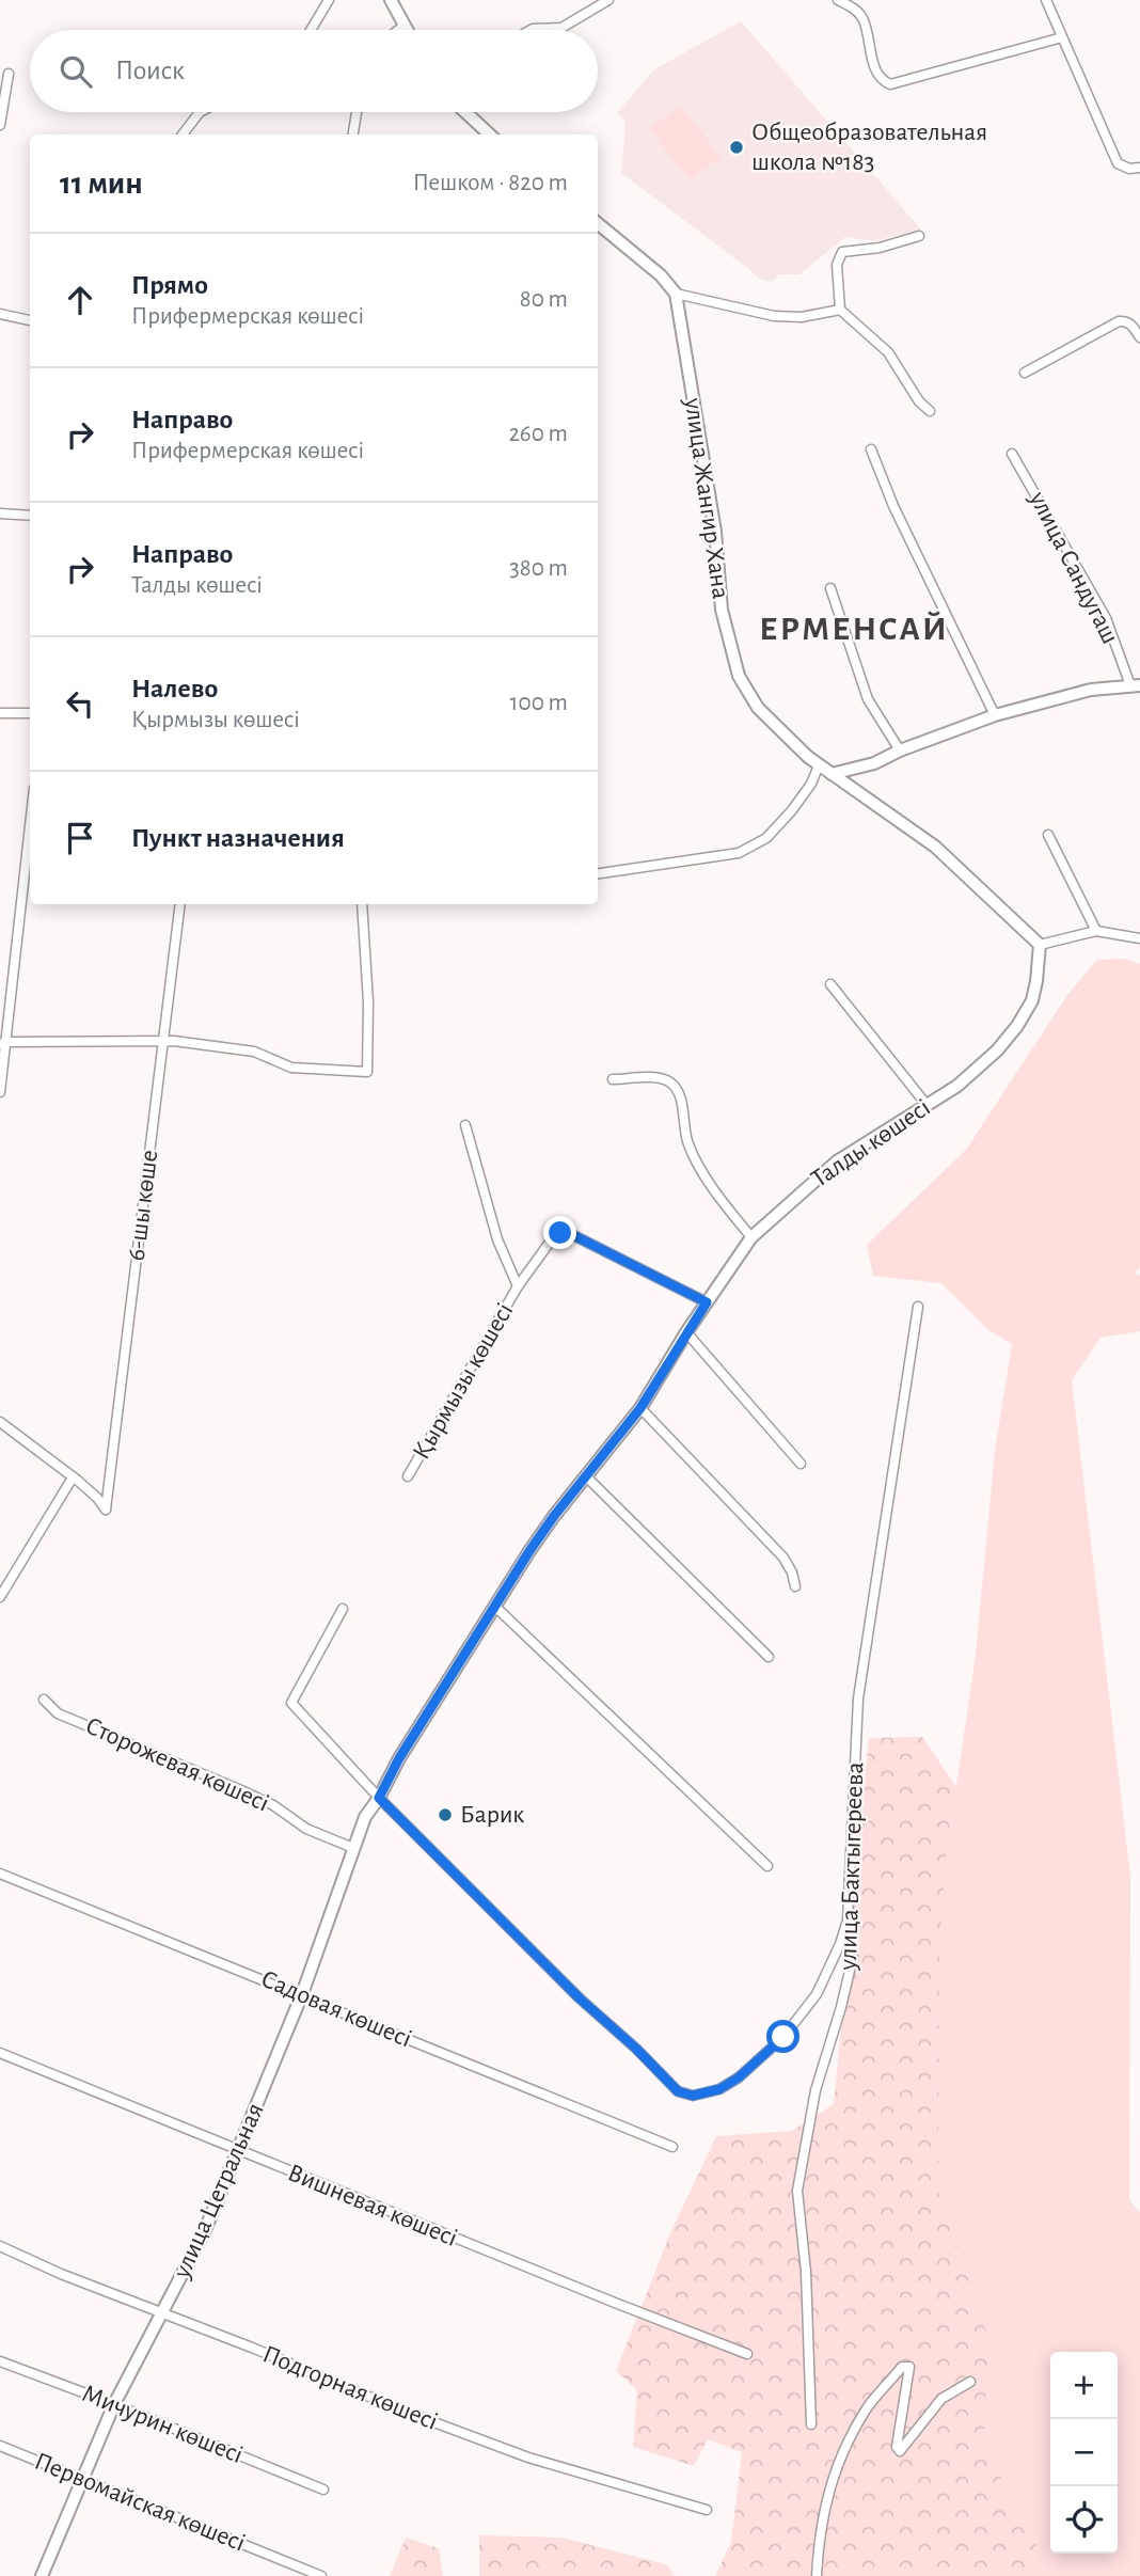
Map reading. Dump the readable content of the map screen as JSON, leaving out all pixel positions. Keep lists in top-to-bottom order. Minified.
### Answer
{"streets":{"street":["улица Жангир Хана","улица Сандугаш","Талды көшесі","6-шы көше","Қырмызы көшесі","Сторожевая көшесі","улица Бактыгереева","Садовая көшесі","улица Цетральная","Вишневая көшесі","Подгорная көшесі","Мичурин көшесі","Первомайская көшесі"]},"crossings":[["улица Жангир Хана","Талды көшесі"],["Талды көшесі","Қырмызы көшесі"],["Талды көшесі","улица Цетральная"],["Сторожевая көшесі","улица Цетральная"],["Садовая көшесі","улица Цетральная"],["улица Цетральная","Вишневая көшесі"],["улица Цетральная","Подгорная көшесі"],["улица Цетральная","Мичурин көшесі"],["улица Цетральная","Первомайская көшесі"]],"districts":["ЕРМЕНСАЙ"],"places":["Общеобразовательная школа №183","Барик"],"page":{"search":"Поиск","heading":["11 мин","Пешком · 820 m"],"list":[["Прямо","Прифермерская көшесі","80 m"],["Направо","Прифермерская көшесі","260 m"],["Направо","Талды көшесі","380 m"],["Налево","Қырмызы көшесі","100 m"],"Пункт назначения"],"map_buttons":["+","−"]}}
